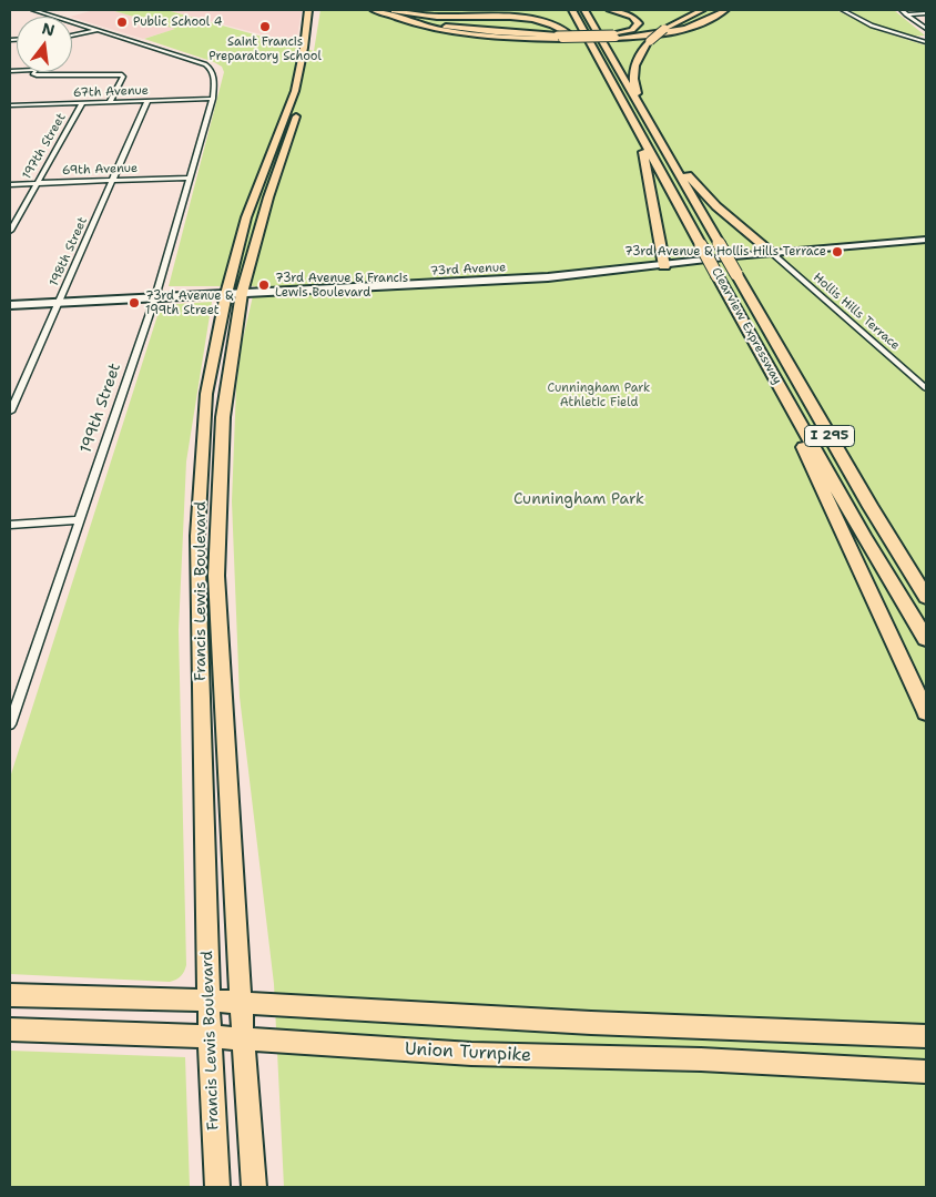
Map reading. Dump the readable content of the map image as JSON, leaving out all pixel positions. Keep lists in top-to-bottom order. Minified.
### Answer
{"streets":{"highway":["Clearview Expressway","I 295"],"main road":["Francis Lewis Boulevard","Union Turnpike"],"street":["67th Avenue","197th Street","69th Avenue","198th Street","73rd Avenue","Hollis Hills Terrace","199th Street"]},"crossings":[["67th Avenue","197th Street"],["67th Avenue","198th Street"],["67th Avenue","199th Street"],["197th Street","69th Avenue"],["69th Avenue","198th Street"],["69th Avenue","199th Street"],["198th Street","73rd Avenue"],["73rd Avenue","Hollis Hills Terrace"],["73rd Avenue","199th Street"],["73rd Avenue","Francis Lewis Boulevard"],["Francis Lewis Boulevard","Union Turnpike"]],"parks":["Cunningham Park Athletic Field","Cunningham Park"],"places":["Public School 4","Saint Francis Preparatory School","73rd Avenue & Hollis Hills Terrace","73rd Avenue & Francis Lewis Boulevard","73rd Avenue & 199th Street"],"north":"top"}
